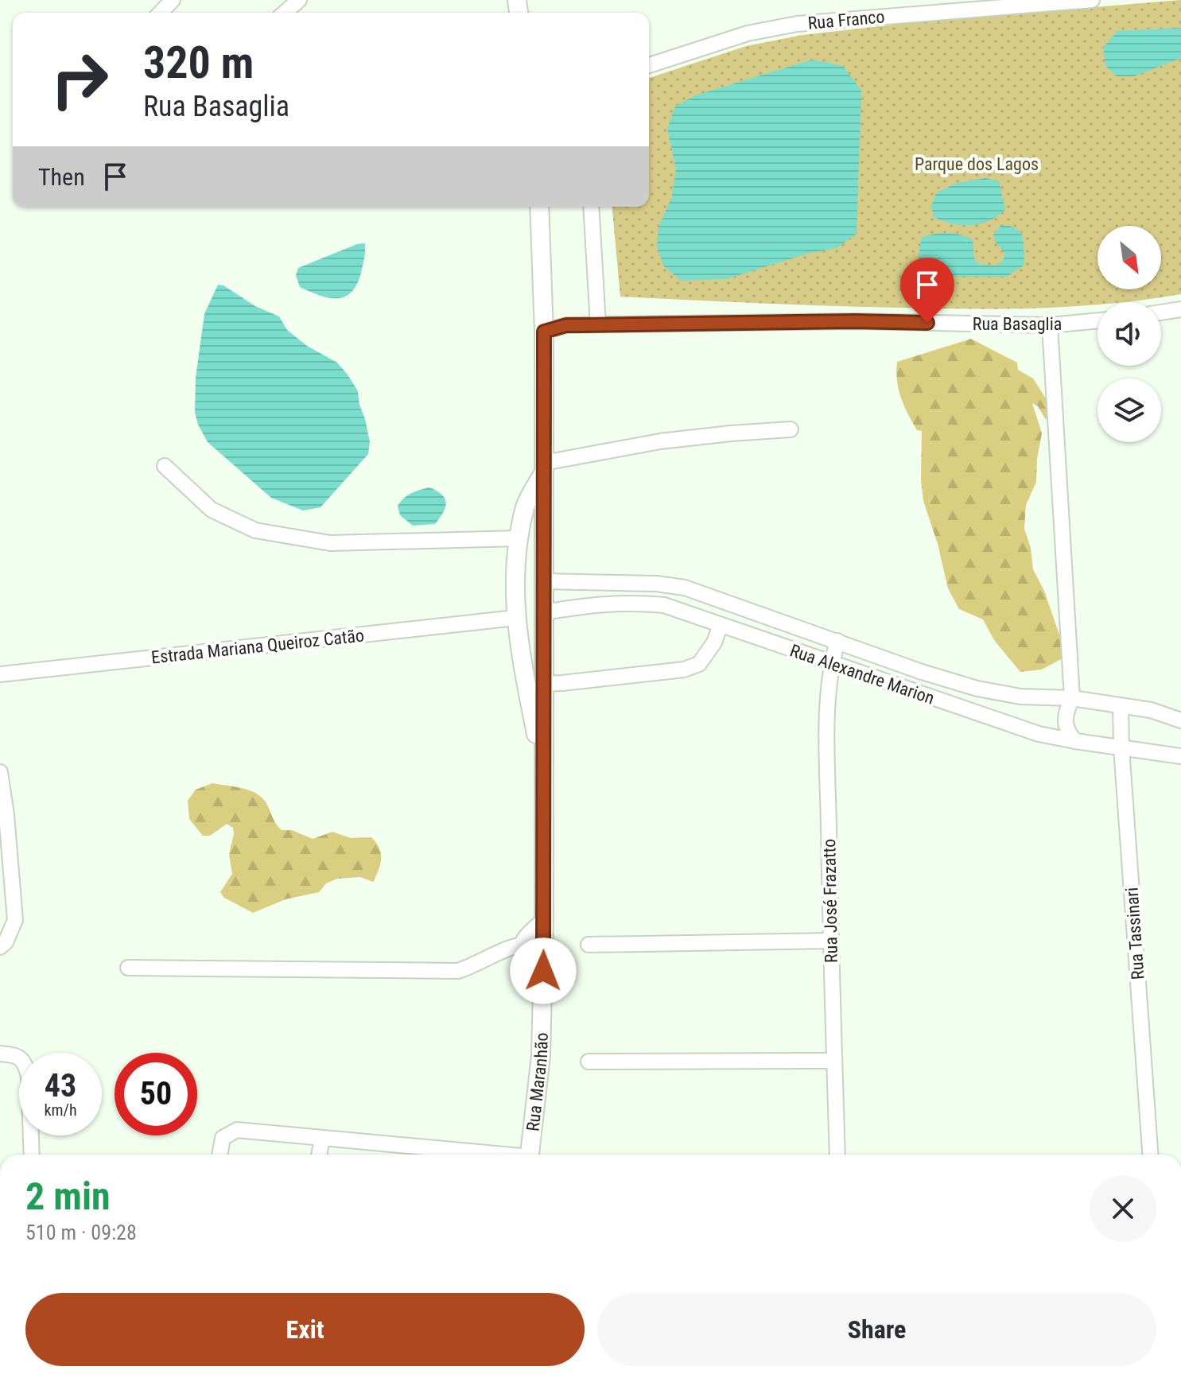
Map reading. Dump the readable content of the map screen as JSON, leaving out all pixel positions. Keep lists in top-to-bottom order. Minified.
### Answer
{"streets":{"main road":["Rua Maranhão"],"street":["Rua Franco","Rua Basaglia","Estrada Mariana Queiroz Catão","Rua Alexandre Marion","Rua José Frazatto","Rua Tassinari"]},"crossings":[["Rua Basaglia","Rua Maranhão"],["Rua Alexandre Marion","Rua José Frazatto"],["Rua Alexandre Marion","Rua Tassinari"],["Rua Alexandre Marion","Rua Maranhão"]],"parks":["Parque dos Lagos"],"north":"bottom right","page":{"turn":["320 m","Rua Basaglia"],"then":"Then","speed":"43 km/h","limit":"50","heading":["2 min","510 m · 09:28"],"buttons":["Exit","Share"]}}
